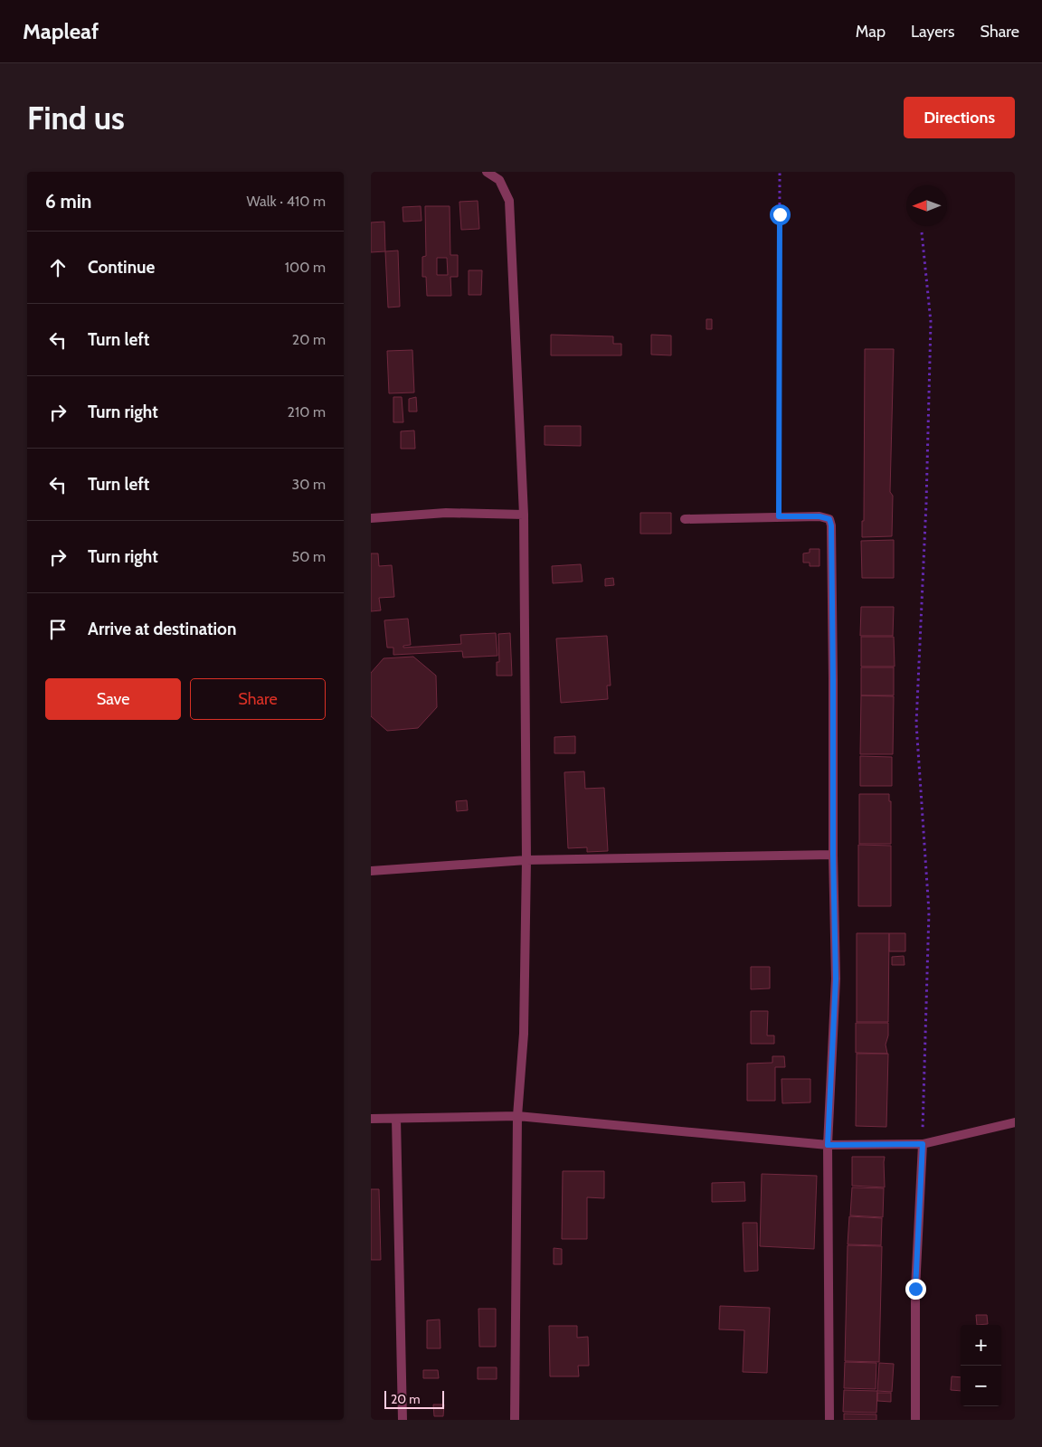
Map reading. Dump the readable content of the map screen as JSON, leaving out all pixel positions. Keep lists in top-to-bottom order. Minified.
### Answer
{"scale_bar":"20 m","north":"left","page":{"header":"Mapleaf","nav":["Map","Layers","Share"],"buttons":["Directions",["Save","Share"]],"title":"Find us","heading":["6 min","Walk · 410 m"],"list":[["Continue","100 m"],["Turn left","20 m"],["Turn right","210 m"],["Turn left","30 m"],["Turn right","50 m"],"Arrive at destination"],"map_buttons":["+","−"],"scale":"20 m"}}
